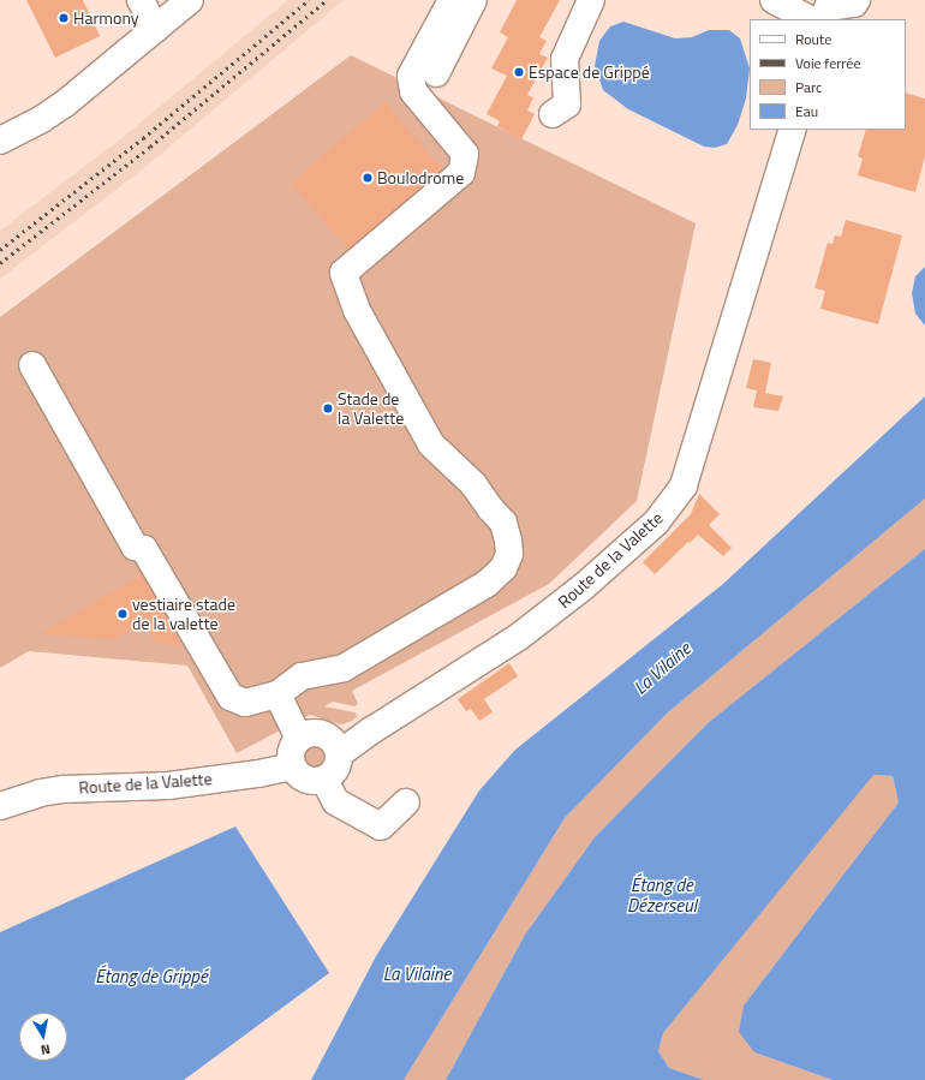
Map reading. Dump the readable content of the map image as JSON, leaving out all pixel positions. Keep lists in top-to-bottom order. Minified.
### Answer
{"streets":{"street":["Route de la Valette"]},"water":["La Vilaine","Étang de Dézerseul","Étang de Grippé"],"places":["Harmony","Espace de Grippé","Boulodrome","Stade de la Valette","vestiaire stade de la valette"],"legend":["Route","Voie ferrée","Parc","Eau"],"north":"bottom"}
